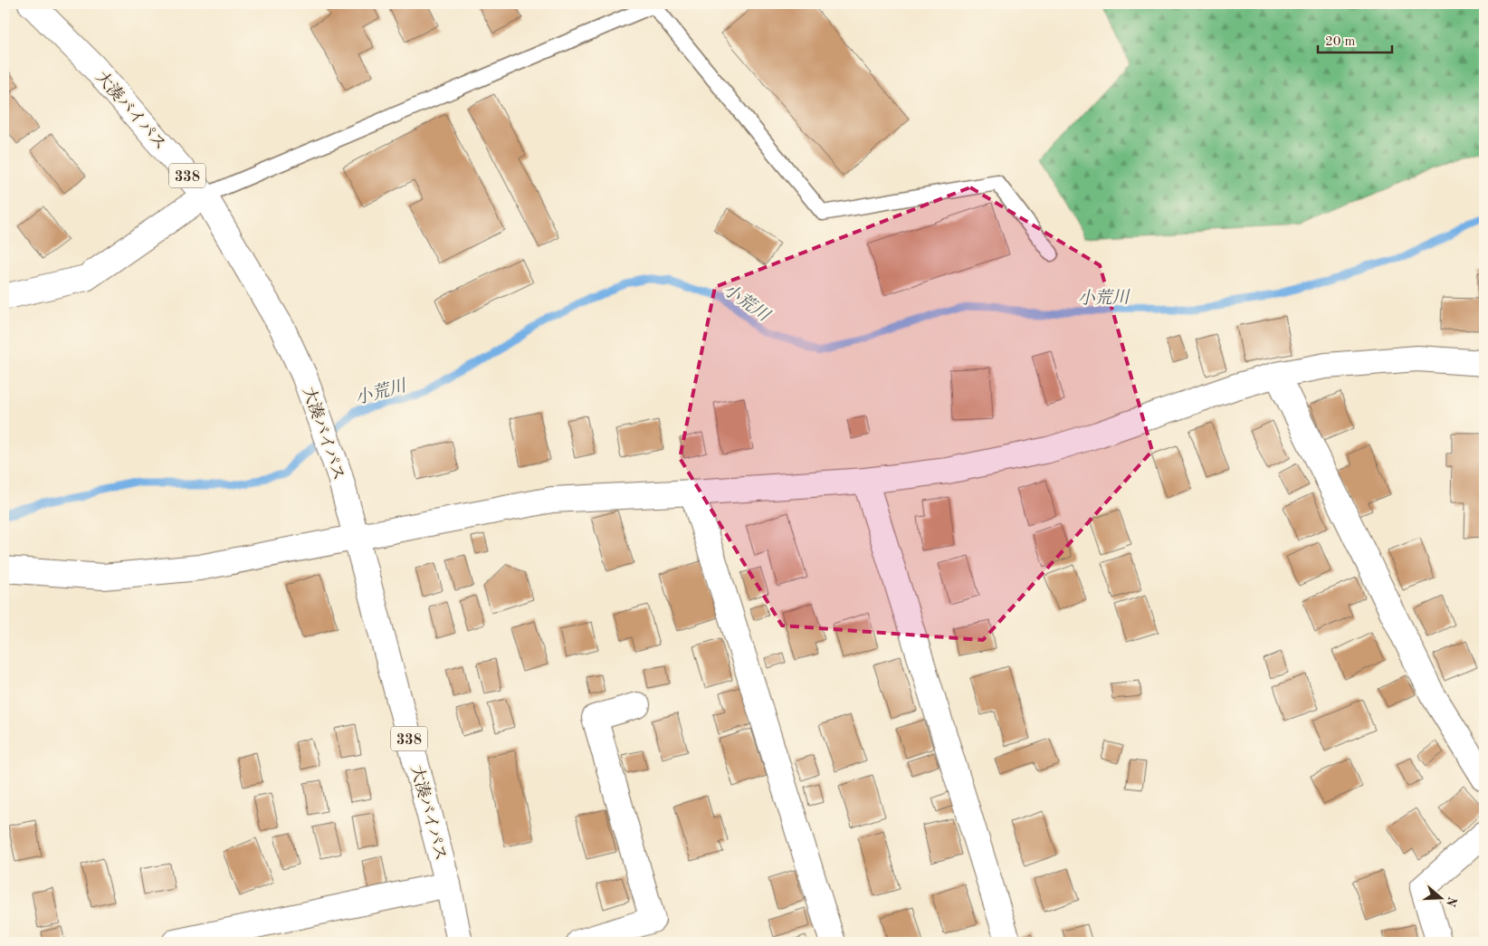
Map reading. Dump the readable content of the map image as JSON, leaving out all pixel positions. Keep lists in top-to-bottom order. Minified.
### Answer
{"streets":{"main road":["大湊バイパス","338"]},"water":["小荒川"],"scale_bar":"20 m","north":"right"}
